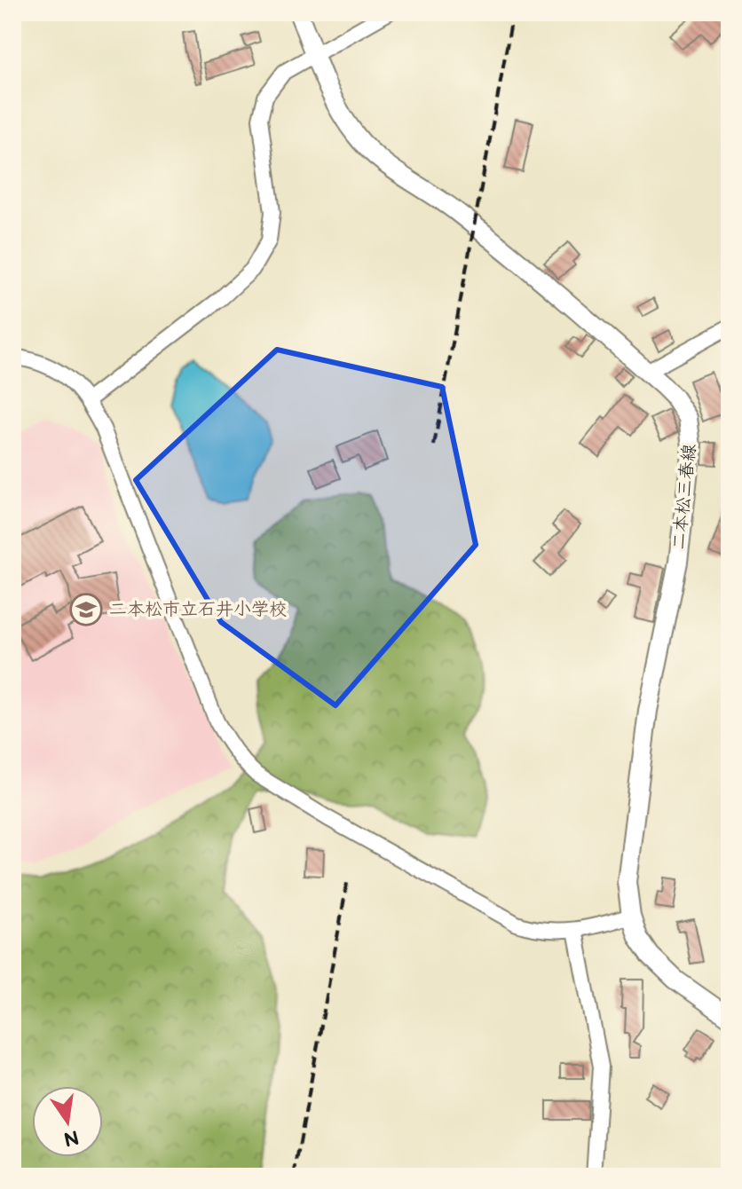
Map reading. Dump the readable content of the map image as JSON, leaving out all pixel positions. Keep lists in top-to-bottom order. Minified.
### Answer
{"streets":{"main road":["二本松三春線"]},"places":{"school or university":["二本松市立石井小学校"]},"north":"bottom"}
